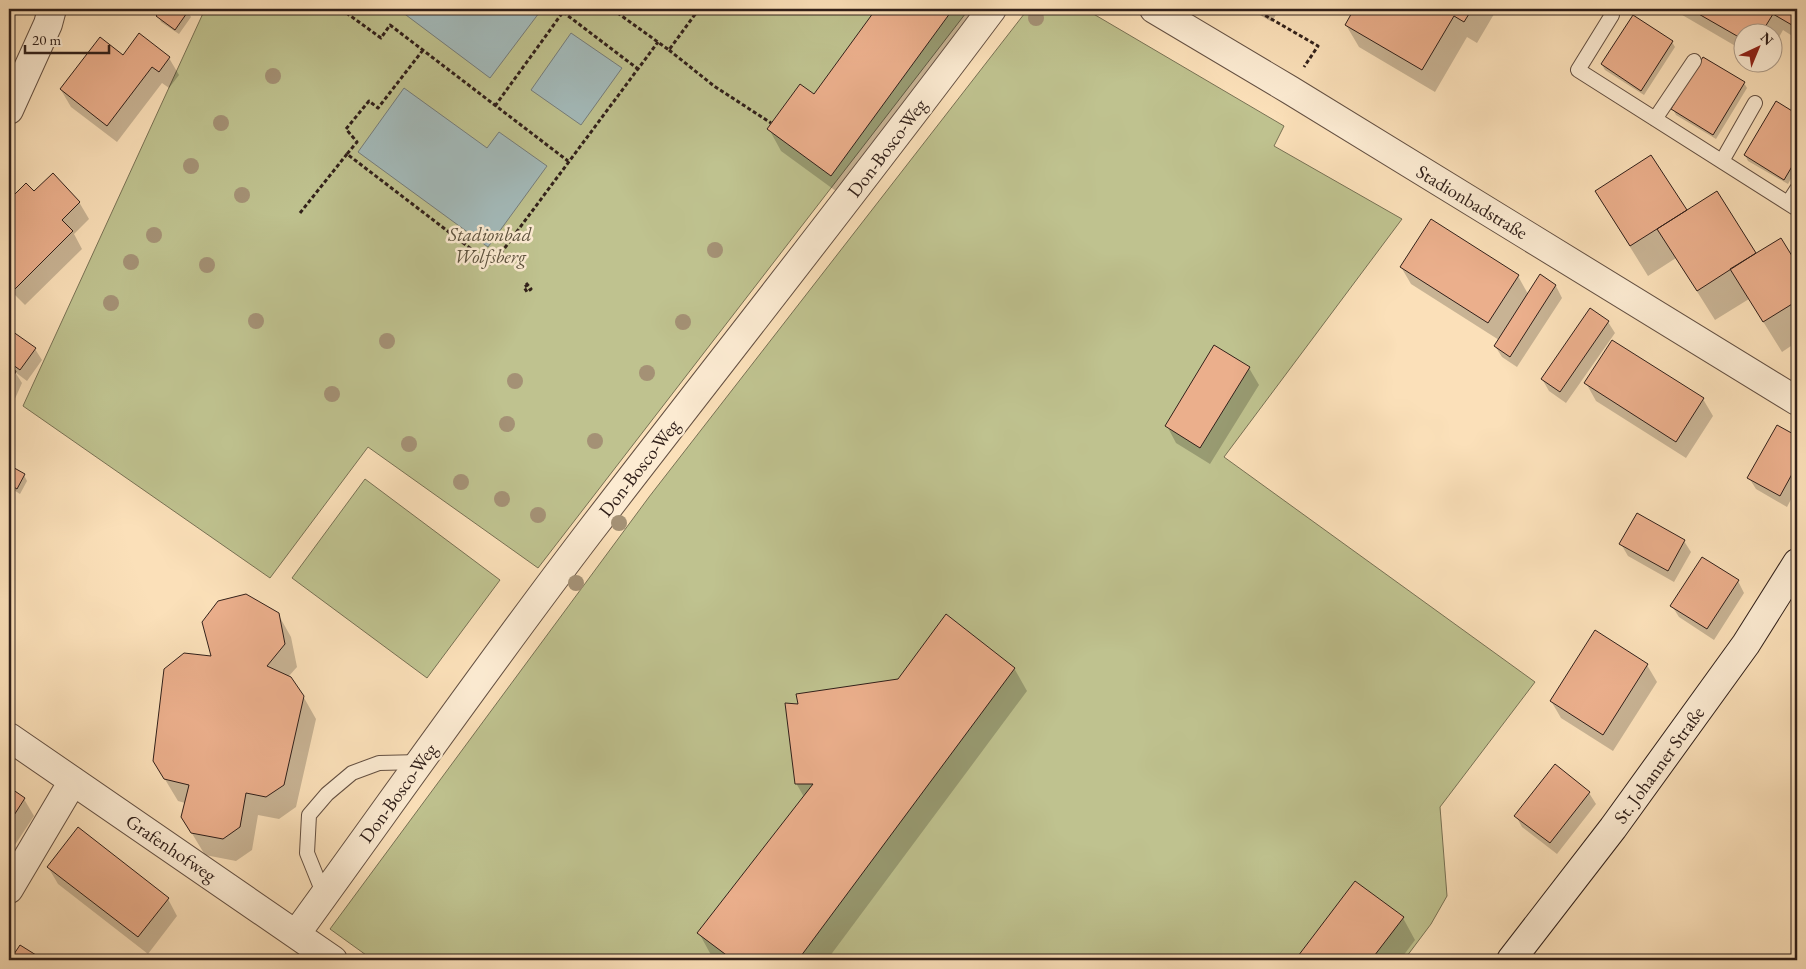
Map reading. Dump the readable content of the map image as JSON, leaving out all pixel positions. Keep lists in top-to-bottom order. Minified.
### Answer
{"streets":{"street":["Don-Bosco-Weg","Stadionbadstraße","St. Johanner Straße","Grafenhofweg"]},"crossings":[["Don-Bosco-Weg","Grafenhofweg"]],"parks":["Stadionbad Wolfsberg"],"scale_bar":"20 m","north":"top right"}
